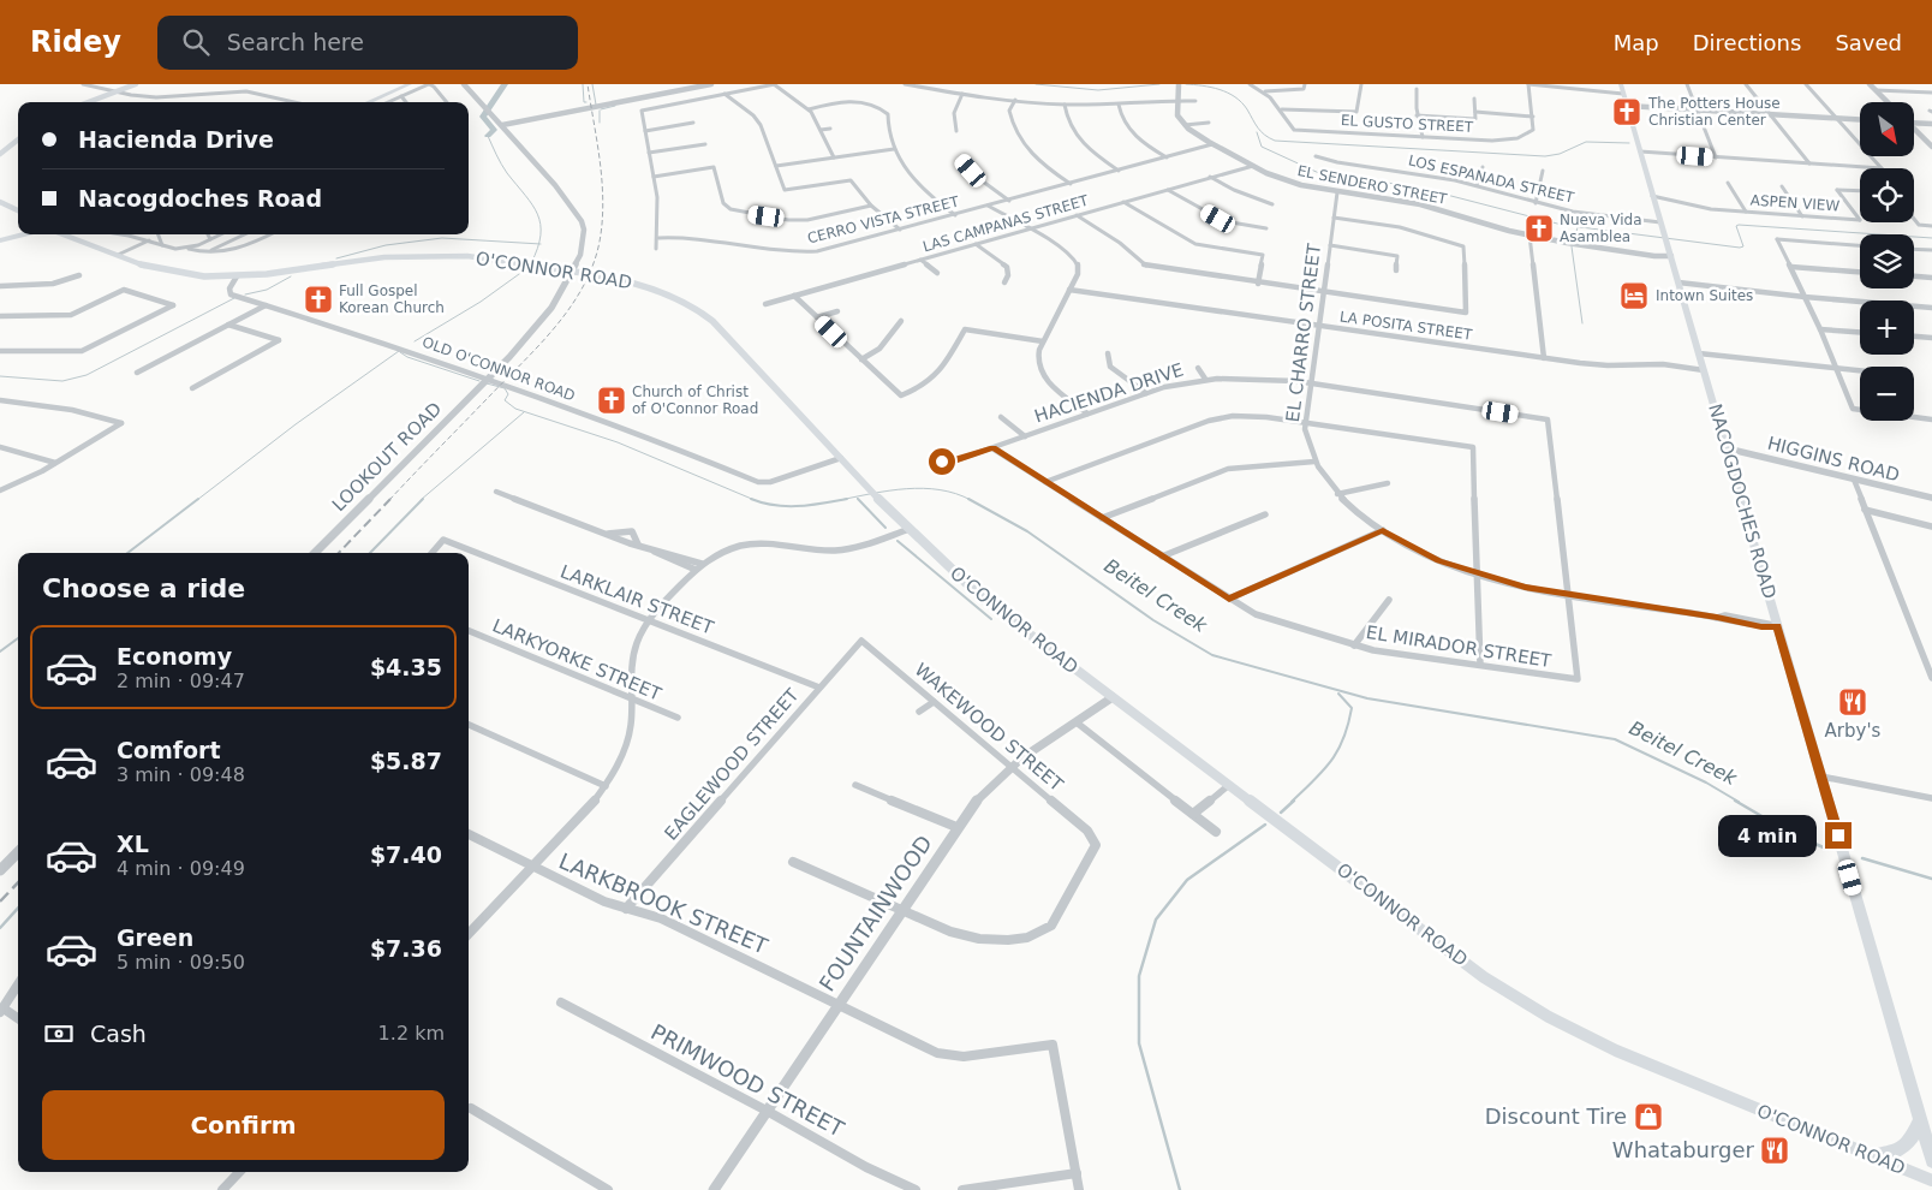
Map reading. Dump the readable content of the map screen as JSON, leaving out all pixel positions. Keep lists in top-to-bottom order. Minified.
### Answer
{"streets":{"main road":["O'CONNOR ROAD","NACOGDOCHES ROAD"],"street":["EL GUSTO STREET","LOS ESPANADA STREET","EL SENDERO STREET","ASPEN VIEW","CERRO VISTA STREET","LAS CAMPANAS STREET","LA POSITA STREET","EL CHARRO STREET","OLD O'CONNOR ROAD","HACIENDA DRIVE","LOOKOUT ROAD","HIGGINS ROAD","LARKLAIR STREET","EL MIRADOR STREET","LARKYORKE STREET","WAKEWOOD STREET","EAGLEWOOD STREET","LARKBROOK STREET","FOUNTAINWOOD","PRIMWOOD STREET"]},"crossings":[["LOS ESPANADA STREET","NACOGDOCHES ROAD"],["EL SENDERO STREET","CERRO VISTA STREET"],["EL SENDERO STREET","LAS CAMPANAS STREET"],["EL SENDERO STREET","EL CHARRO STREET"],["EL SENDERO STREET","NACOGDOCHES ROAD"],["ASPEN VIEW","NACOGDOCHES ROAD"],["O'CONNOR ROAD","OLD O'CONNOR ROAD"],["O'CONNOR ROAD","FOUNTAINWOOD"],["LA POSITA STREET","EL CHARRO STREET"],["LA POSITA STREET","NACOGDOCHES ROAD"],["EL CHARRO STREET","HACIENDA DRIVE"],["EL CHARRO STREET","NACOGDOCHES ROAD"],["EL CHARRO STREET","EL MIRADOR STREET"],["OLD O'CONNOR ROAD","LOOKOUT ROAD"],["HACIENDA DRIVE","EL MIRADOR STREET"],["HIGGINS ROAD","NACOGDOCHES ROAD"],["LARKLAIR STREET","EAGLEWOOD STREET"],["WAKEWOOD STREET","EAGLEWOOD STREET"],["WAKEWOOD STREET","FOUNTAINWOOD"],["EAGLEWOOD STREET","LARKBROOK STREET"],["LARKBROOK STREET","FOUNTAINWOOD"],["FOUNTAINWOOD","PRIMWOOD STREET"]],"water":["Beitel Creek"],"places":{"church":["The Potters House Christian Center","Nueva Vida Asamblea","Full Gospel Korean Church","Church of Christ of O'Connor Road"],"hotel":["Intown Suites"],"restaurant":["Arby's","Whataburger"],"shop":["Discount Tire"]},"north":"bottom right","page":{"header":"Ridey","search":"Search here","nav":["Map","Directions","Saved"],"map_buttons":["+","−"],"banner":["Hacienda Drive","Nacogdoches Road"],"heading":"Choose a ride","list":[{"name":"Economy","note":"2 min · 09:47","value":"$4.35"},{"name":"Comfort","note":"3 min · 09:48","value":"$5.87"},{"name":"XL","note":"4 min · 09:49","value":"$7.40"},{"name":"Green","note":"5 min · 09:50","value":"$7.36"}],"bubble":"4 min","pay":["Cash","1.2 km"],"buttons":"Confirm"}}
